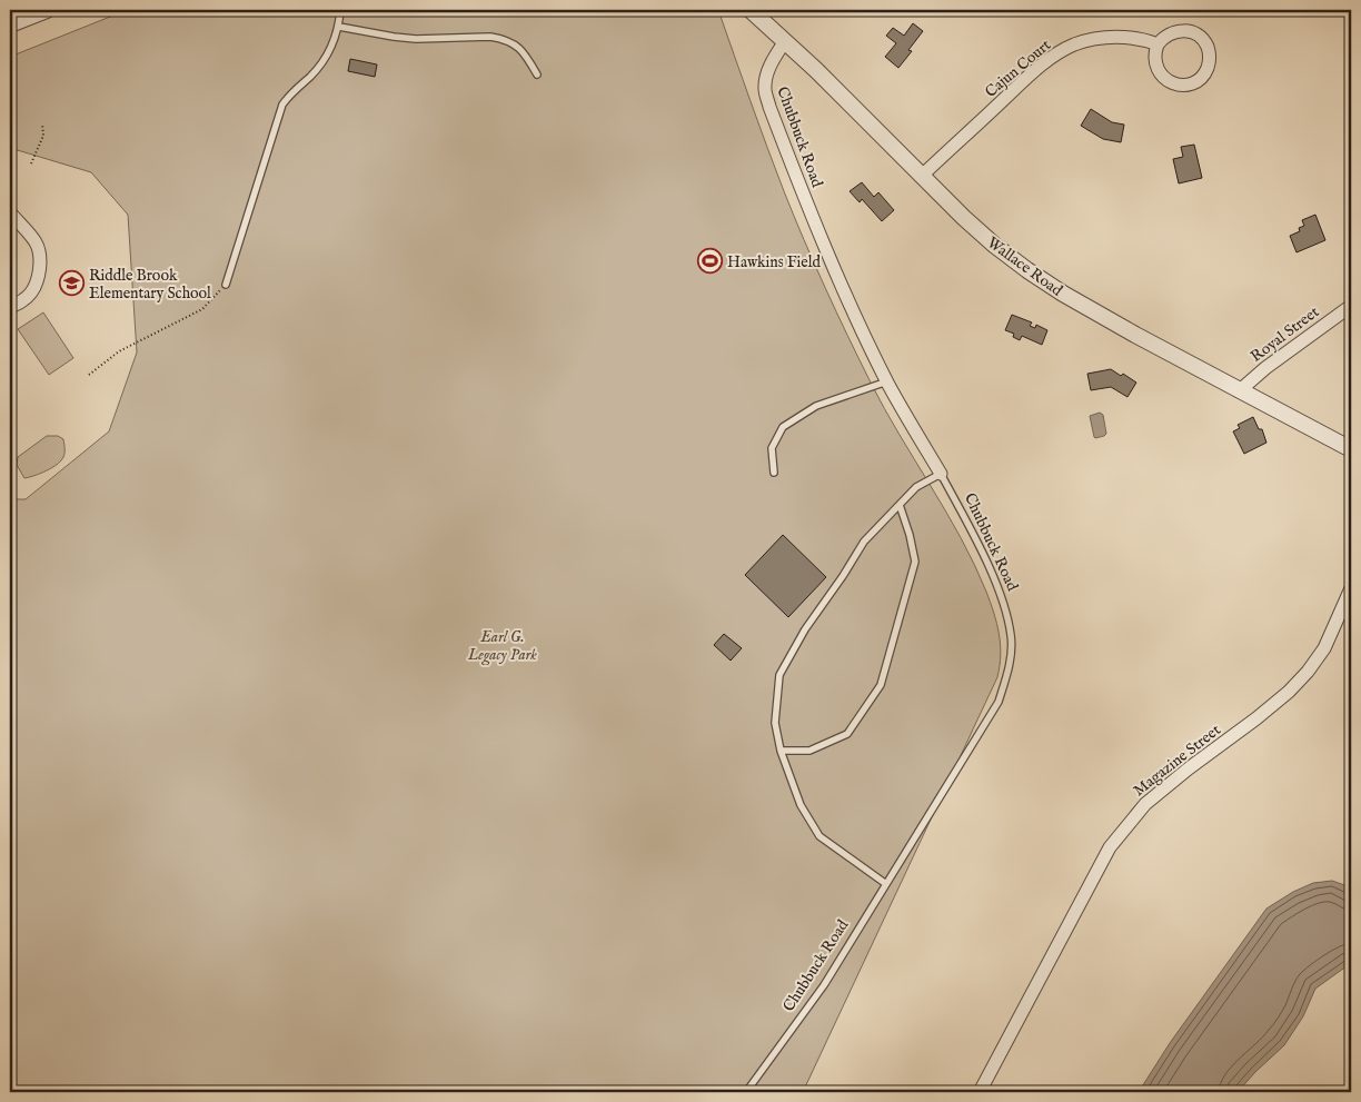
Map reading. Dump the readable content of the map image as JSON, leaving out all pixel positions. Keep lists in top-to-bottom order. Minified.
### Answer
{"streets":{"street":["Cajun Court","Chubbuck Road","Wallace Road","Royal Street","Magazine Street"]},"crossings":[["Cajun Court","Wallace Road"],["Chubbuck Road","Wallace Road"],["Wallace Road","Royal Street"]],"parks":["Earl G. Legacy Park"],"places":{"sports":["Hawkins Field"],"school or university":["Riddle Brook Elementary School"]}}
